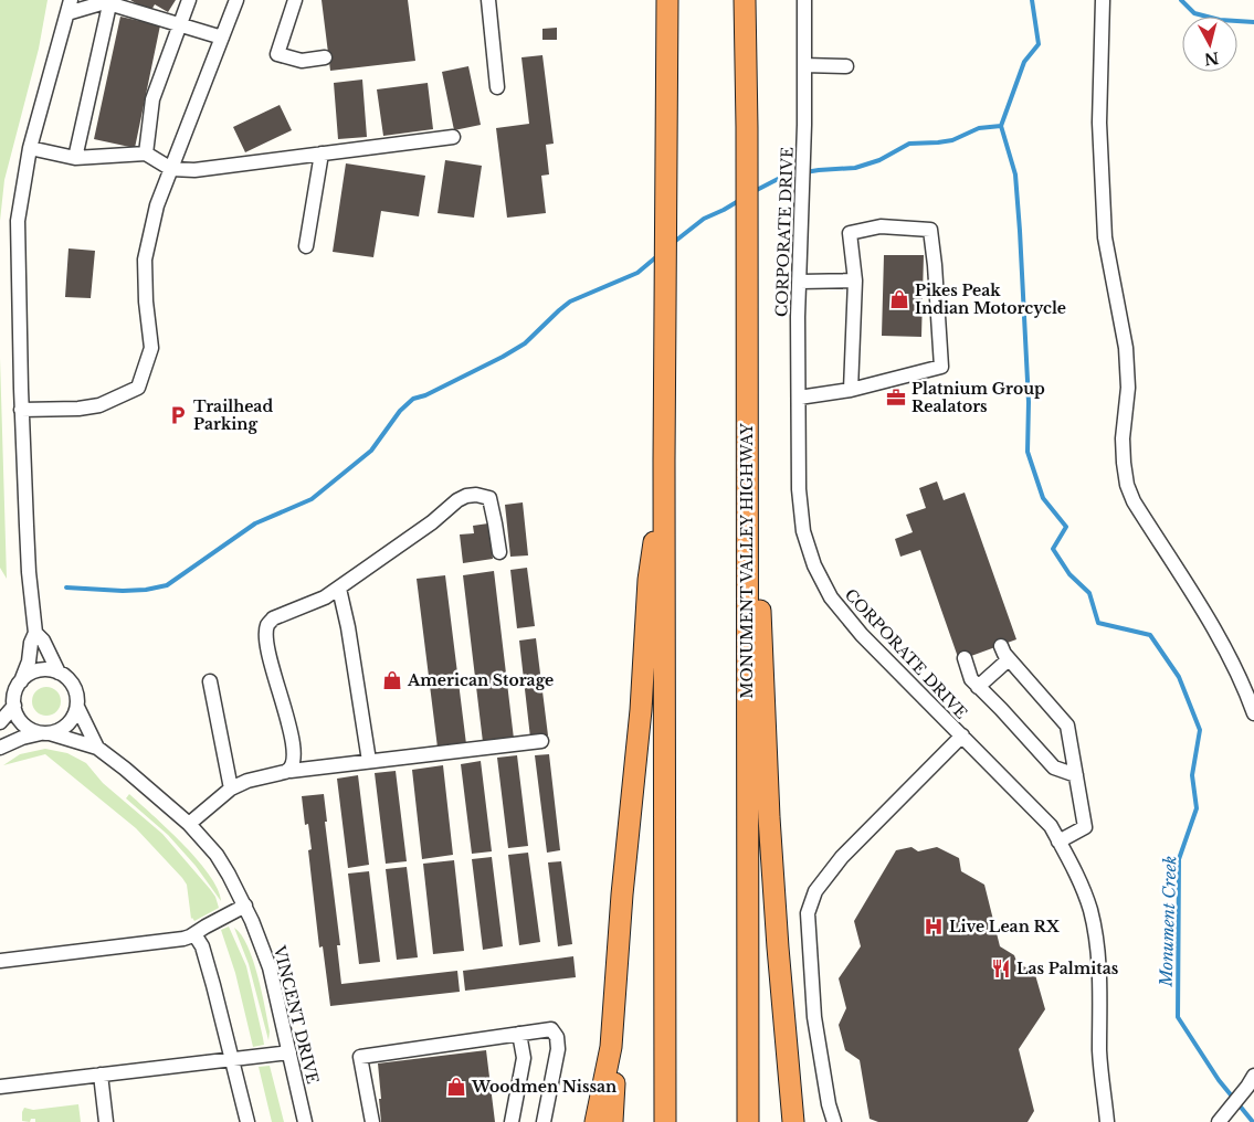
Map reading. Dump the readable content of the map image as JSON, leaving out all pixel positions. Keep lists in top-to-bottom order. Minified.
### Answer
{"streets":{"highway":["MONUMENT VALLEY HIGHWAY"],"street":["CORPORATE DRIVE","VINCENT DRIVE"]},"water":["Monument Creek"],"places":{"shop":["Pikes Peak Indian Motorcycle","American Storage","Woodmen Nissan"],"office":["Platnium Group Realators"],"parking":["Trailhead Parking"],"hospital":["Live Lean RX"],"restaurant":["Las Palmitas"]},"north":"bottom"}
